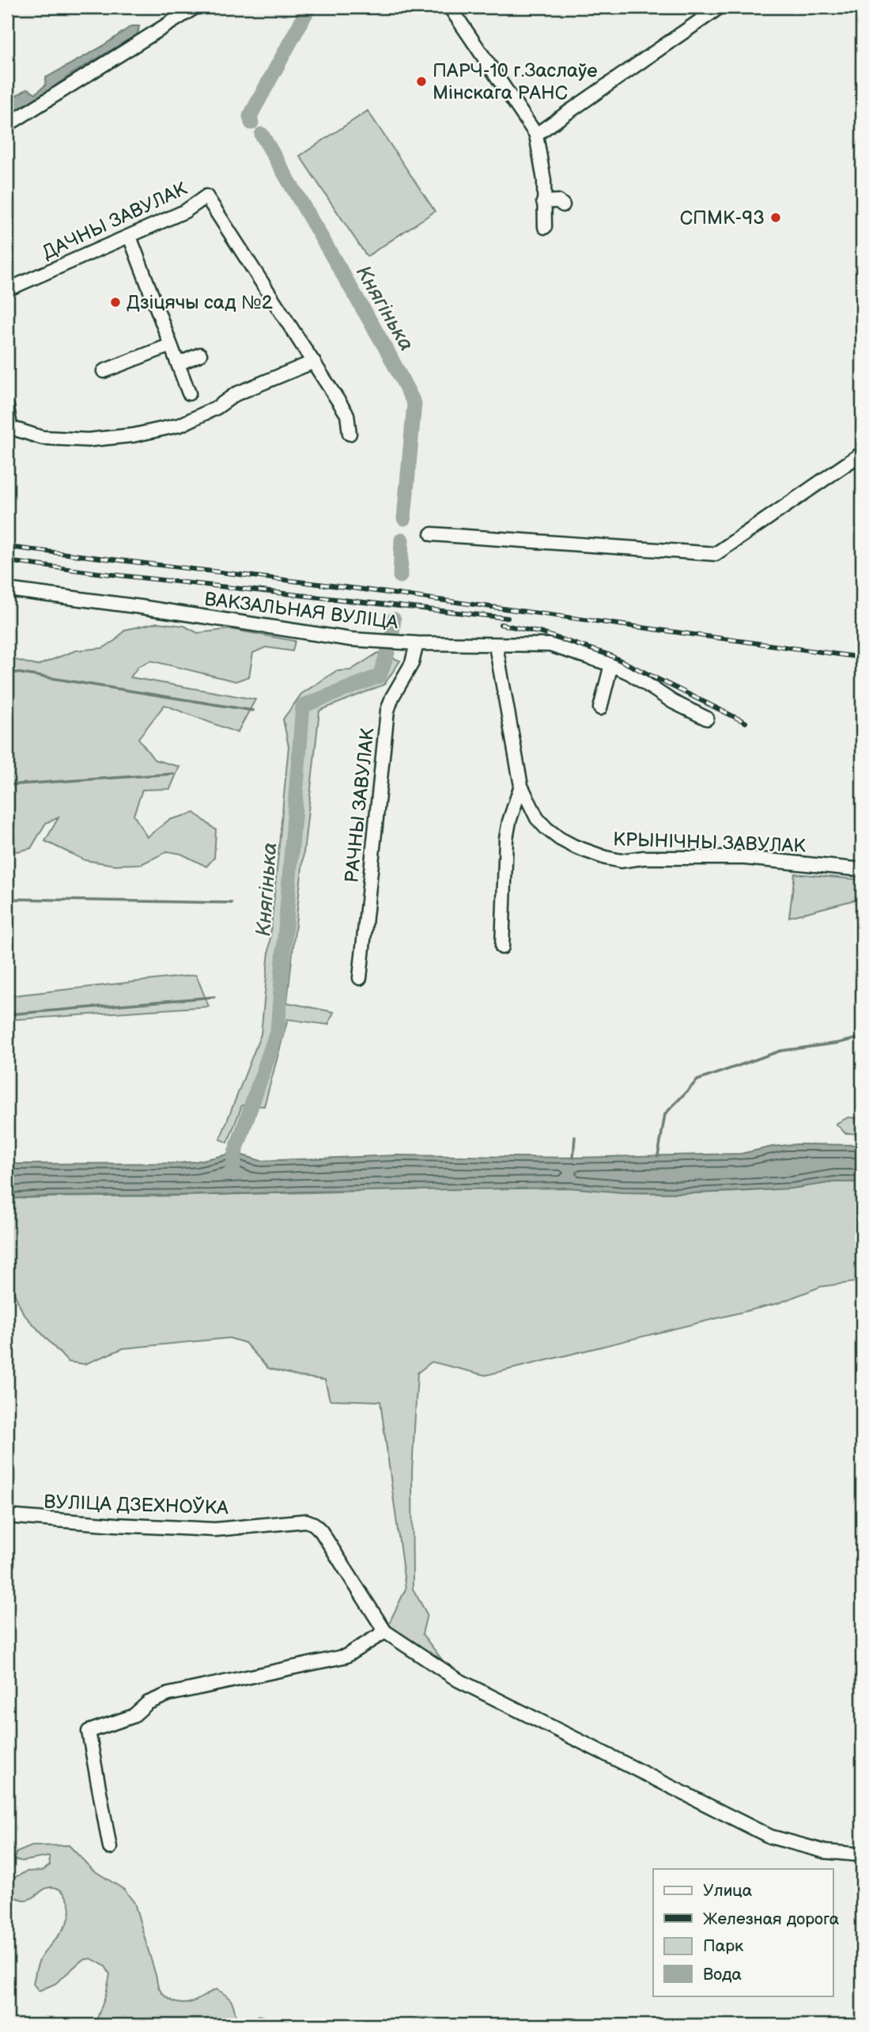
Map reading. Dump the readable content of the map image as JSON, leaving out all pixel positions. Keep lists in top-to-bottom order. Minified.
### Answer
{"streets":{"street":["ДАЧНЫ ЗАВУЛАК","ВАКЗАЛЬНАЯ ВУЛІЦА","РАЧНЫ ЗАВУЛАК","КРЫНІЧНЫ ЗАВУЛАК","ВУЛІЦА ДЗЕХНОЎКА"]},"crossings":[["ВАКЗАЛЬНАЯ ВУЛІЦА","РАЧНЫ ЗАВУЛАК"]],"water":["Княгінька"],"places":["ПАРЧ-10 г.Заслаўе Мінскага РАНС","СПМК-93","Дзіцячы сад №2"],"legend":["Улица","Железная дорога","Парк","Вода"]}
